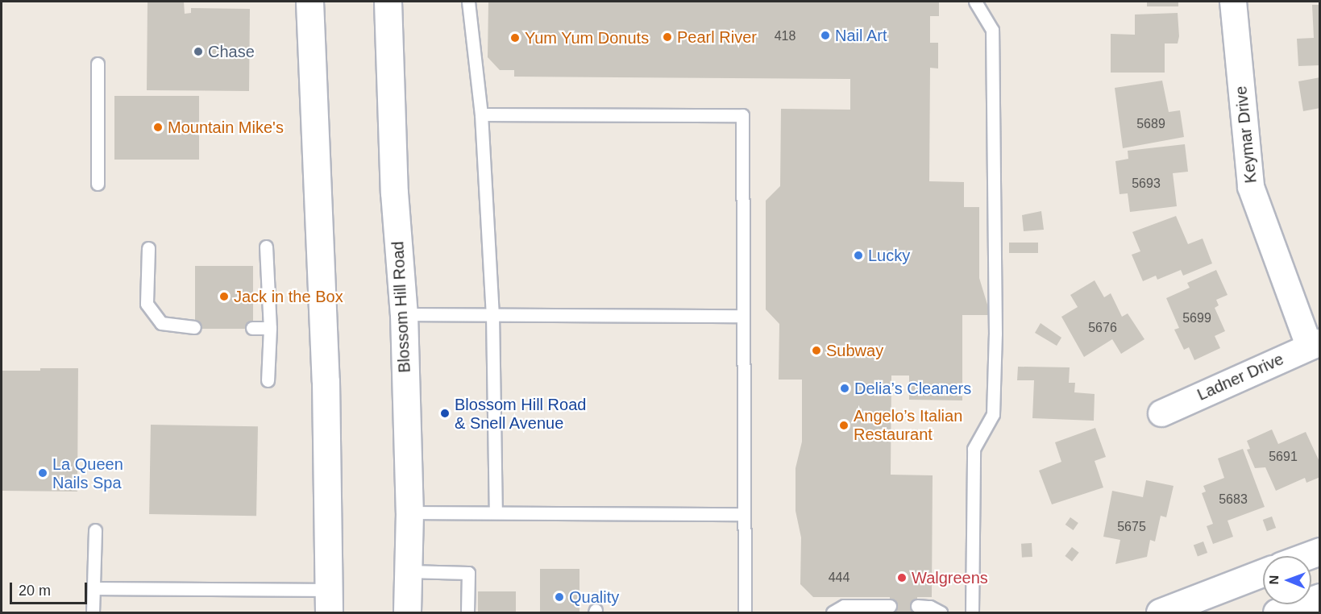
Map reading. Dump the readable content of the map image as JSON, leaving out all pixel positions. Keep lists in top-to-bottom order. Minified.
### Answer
{"streets":{"main road":["Blossom Hill Road"],"street":["Keymar Drive","Ladner Drive"]},"crossings":[["Keymar Drive","Ladner Drive"]],"places":["Nail Art","Pearl River","Yum Yum Donuts","Chase","Mountain Mike's","Lucky","Jack in the Box","Subway","Delia’s Cleaners","Blossom Hill Road & Snell Avenue","Angelo’s Italian Restaurant","La Queen Nails Spa","Walgreens","Quality"],"house_numbers":["418","5689","5693","5699","5676","5691","5683","5675","444"],"scale_bar":"20 m","north":"left"}
